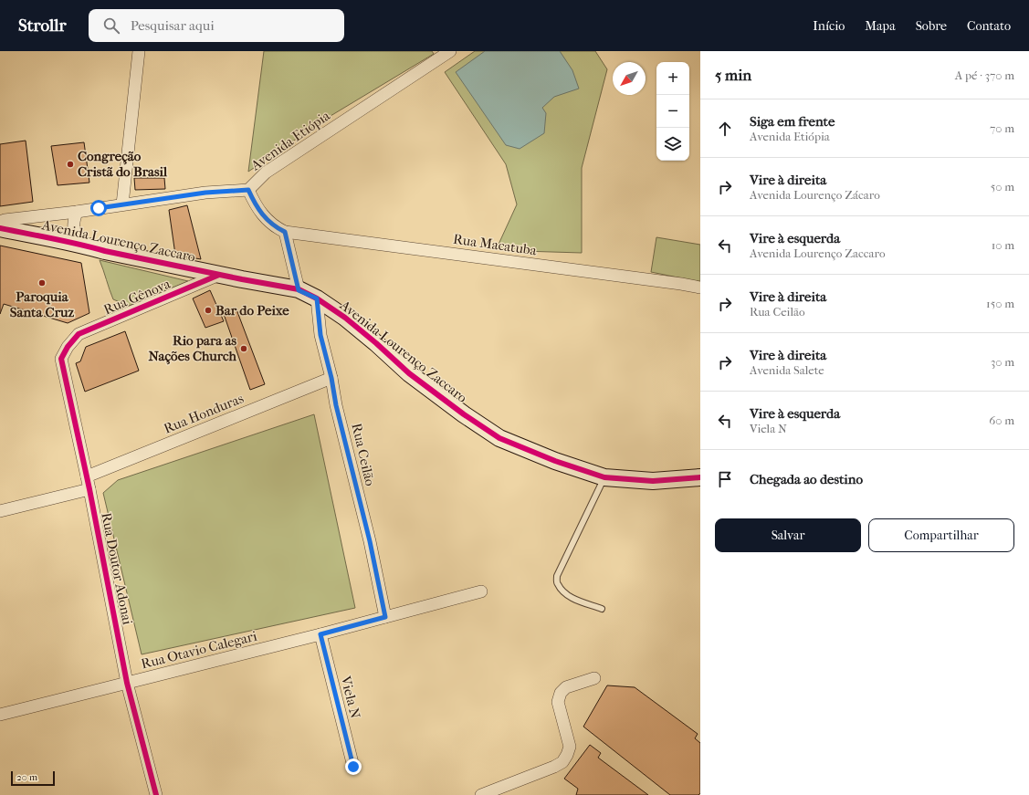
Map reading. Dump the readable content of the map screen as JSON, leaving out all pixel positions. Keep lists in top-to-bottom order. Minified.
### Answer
{"streets":{"street":["Avenida Etiópia","Avenida Lourenço Zaccaro","Rua Macatuba","Rua Gênova","Rua Honduras","Rua Ceilão","Rua Doutor Adonai","Rua Otavio Calegari","Viela N"]},"crossings":[["Avenida Lourenço Zaccaro","Rua Gênova"],["Avenida Lourenço Zaccaro","Rua Ceilão"],["Rua Gênova","Rua Doutor Adonai"],["Rua Honduras","Rua Ceilão"],["Rua Honduras","Rua Doutor Adonai"],["Rua Ceilão","Rua Otavio Calegari"],["Rua Doutor Adonai","Rua Otavio Calegari"],["Rua Otavio Calegari","Viela N"]],"places":["Congreção Cristã do Brasil","Paroquia Santa Cruz","Bar do Peixe","Rio para as Nações Church"],"scale_bar":"20 m","north":"bottom left","page":{"header":"Strollr","search":"Pesquisar aqui","nav":["Início","Mapa","Sobre","Contato"],"heading":["5 min","A pé · 370 m"],"map_buttons":["+","−"],"list":[["Siga em frente","Avenida Etiópia","70 m"],["Vire à direita","Avenida Lourenço Zácaro","50 m"],["Vire à esquerda","Avenida Lourenço Zaccaro","10 m"],["Vire à direita","Rua Ceilão","150 m"],["Vire à direita","Avenida Salete","30 m"],["Vire à esquerda","Viela N","60 m"],"Chegada ao destino"],"buttons":["Salvar","Compartilhar"],"scale":"20 m"}}
